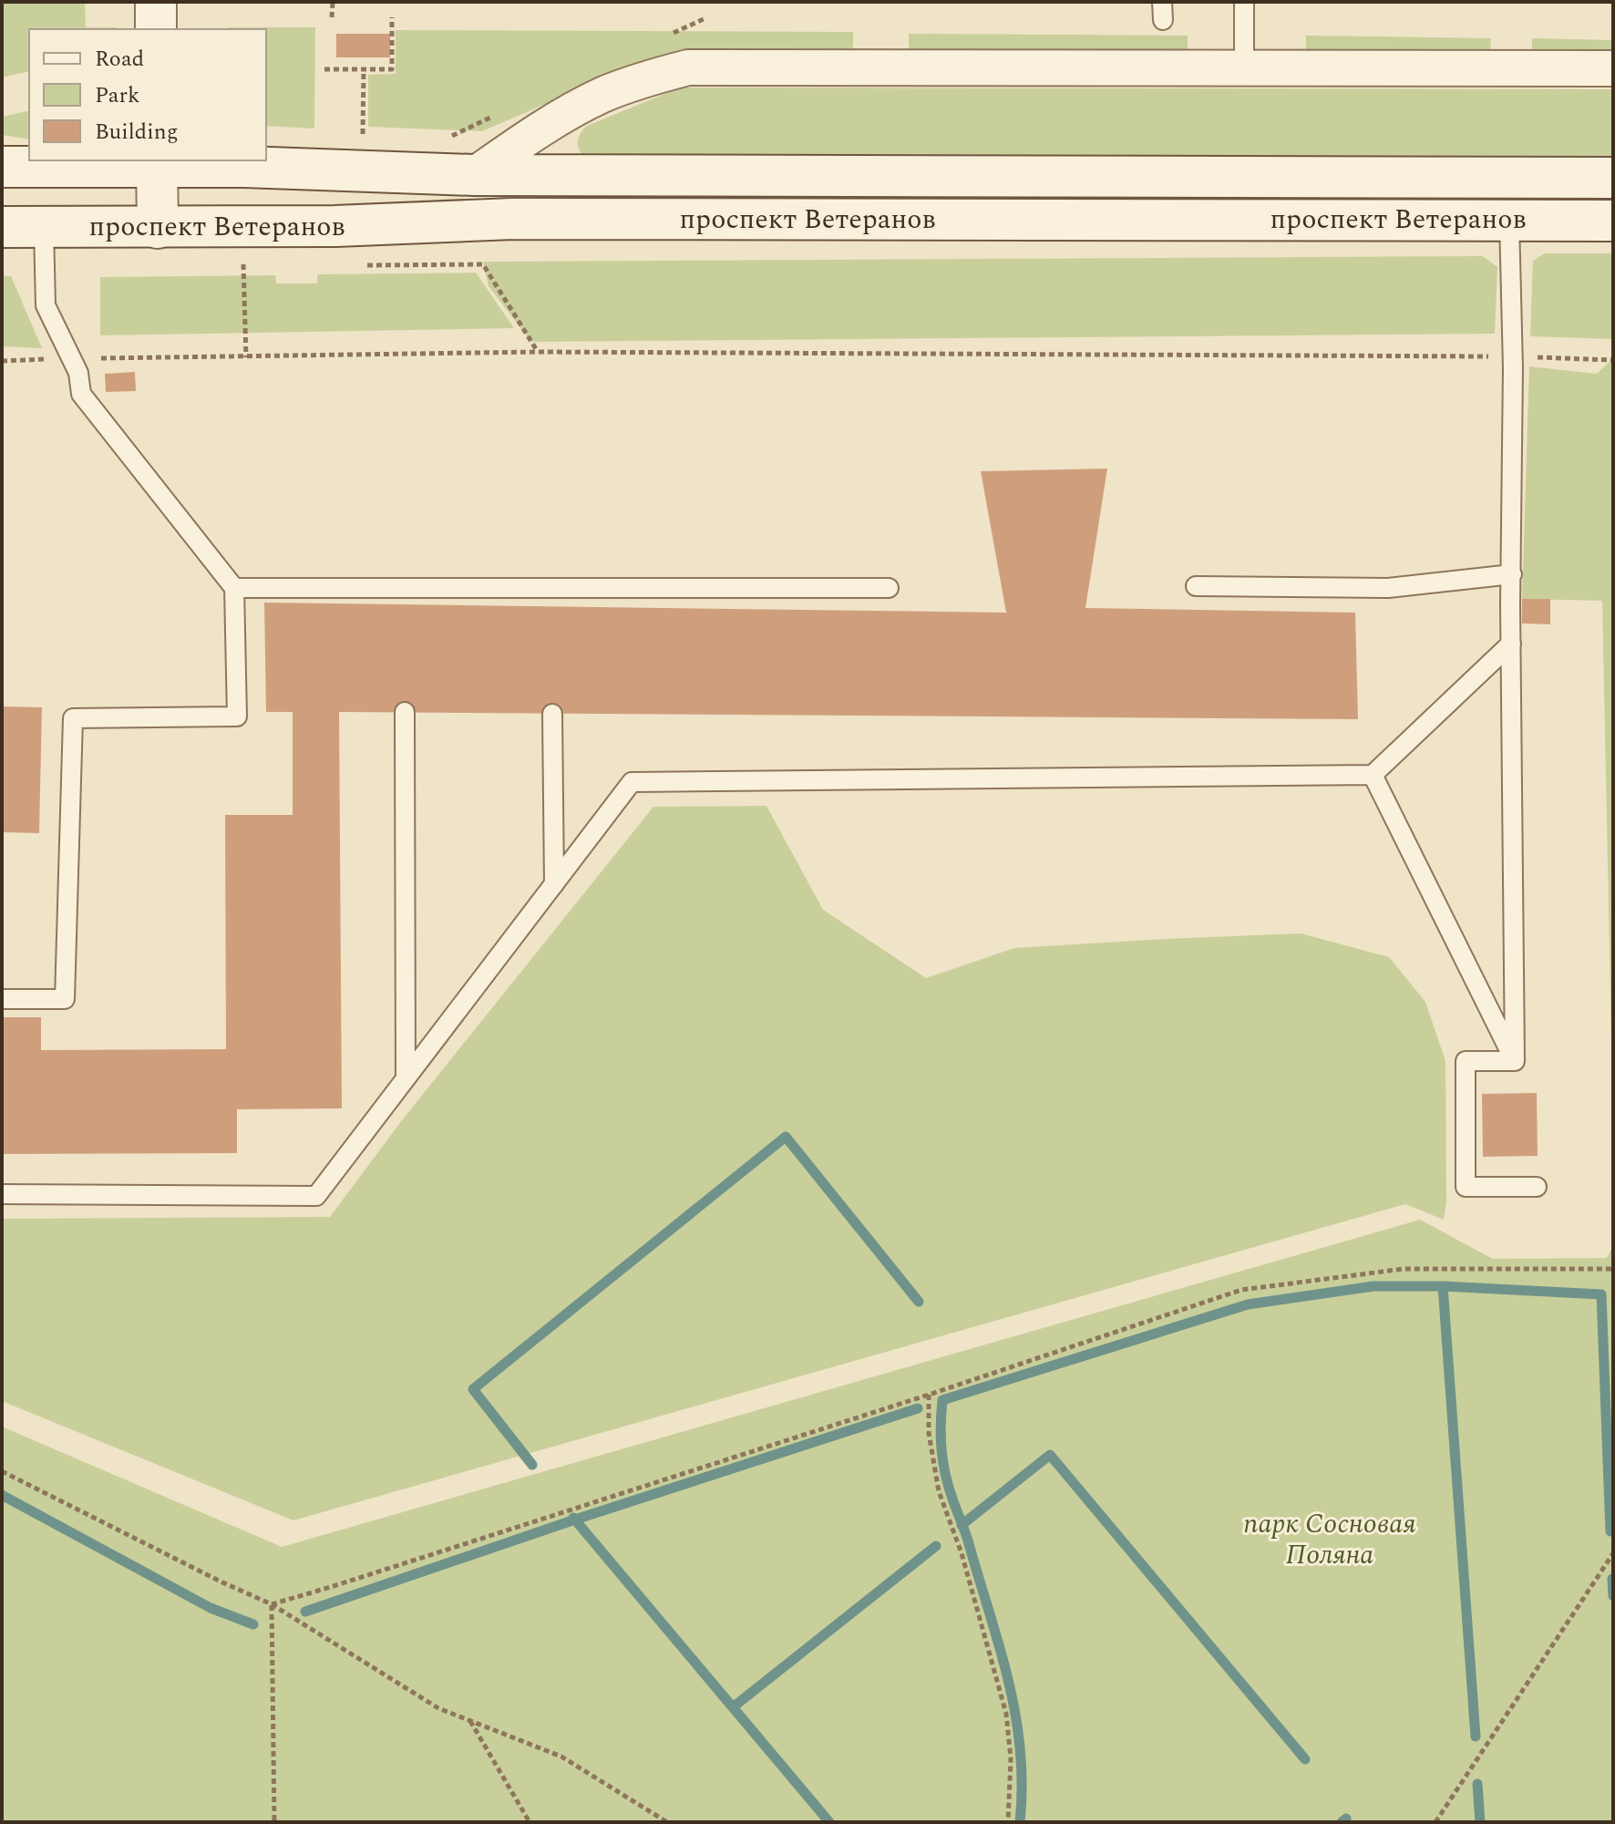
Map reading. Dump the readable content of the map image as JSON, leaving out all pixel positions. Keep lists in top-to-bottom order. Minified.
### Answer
{"streets":{"main road":["проспект Ветеранов"]},"parks":["парк Сосновая Поляна"],"legend":["Road","Park","Building"]}
